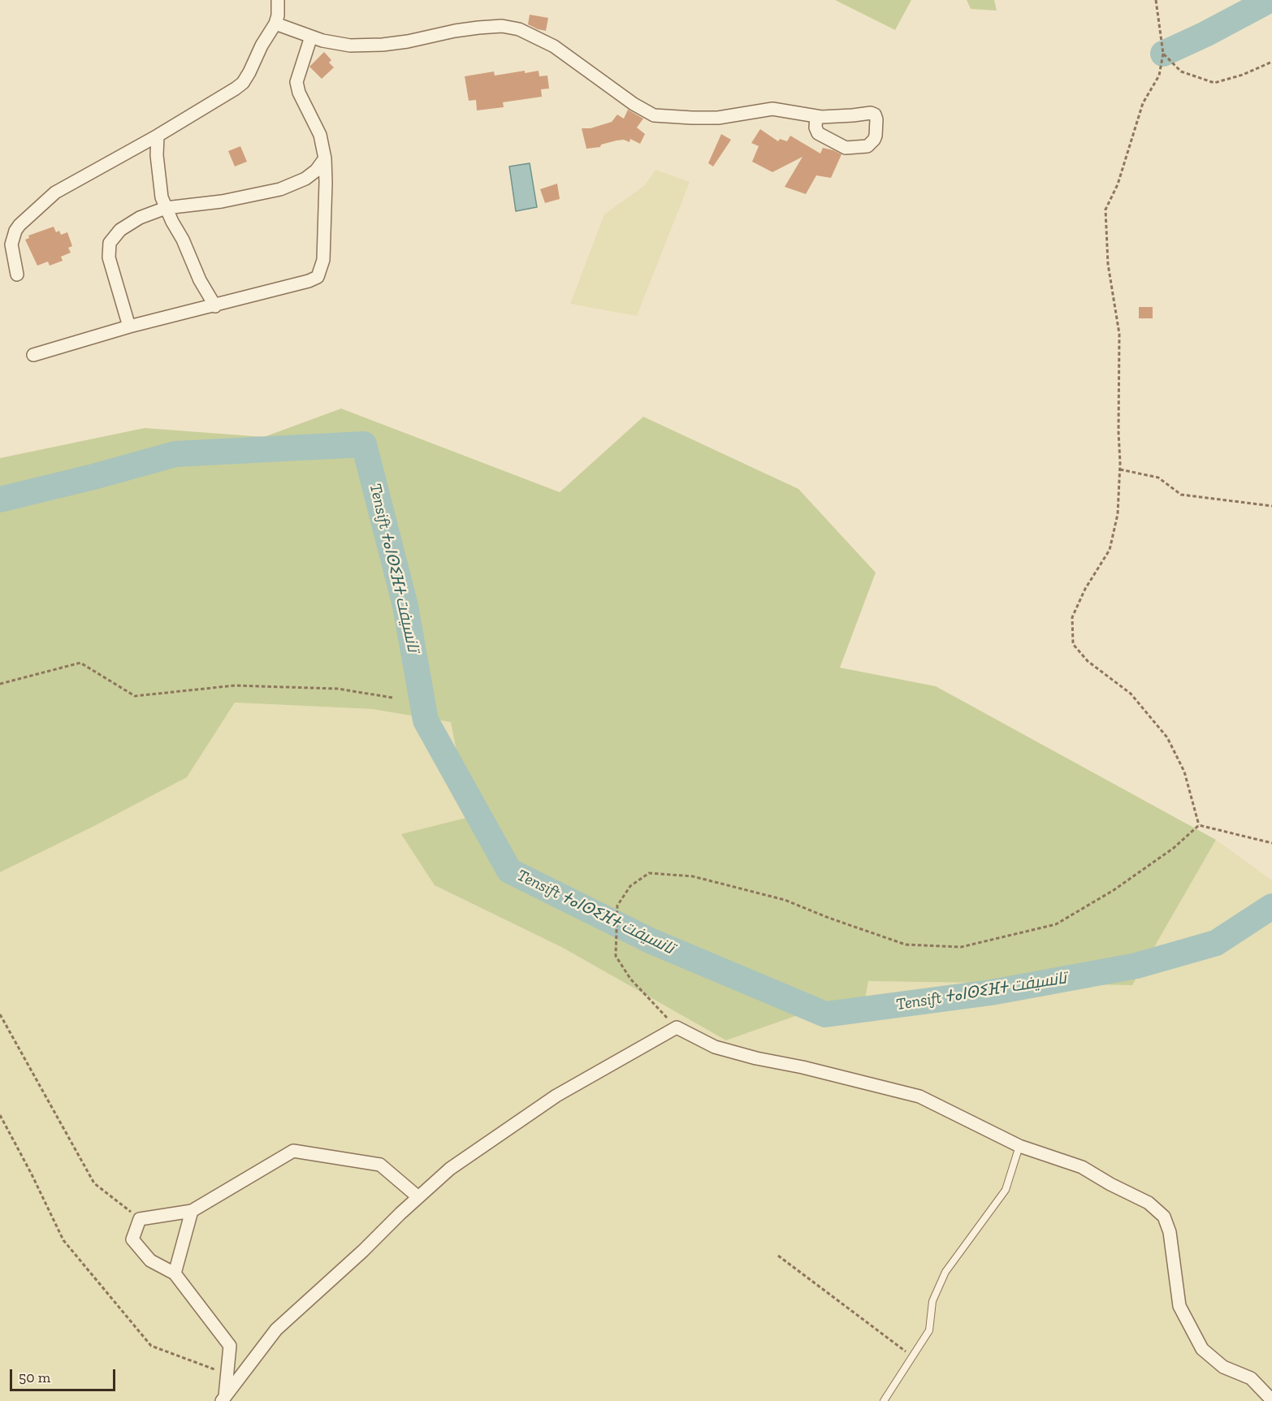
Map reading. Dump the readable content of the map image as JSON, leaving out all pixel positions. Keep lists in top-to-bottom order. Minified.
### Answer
{"water":["Tensift ⵜⴰⵏⵙⵉⴼⵜ تانسيفت"],"scale_bar":"50 m"}
